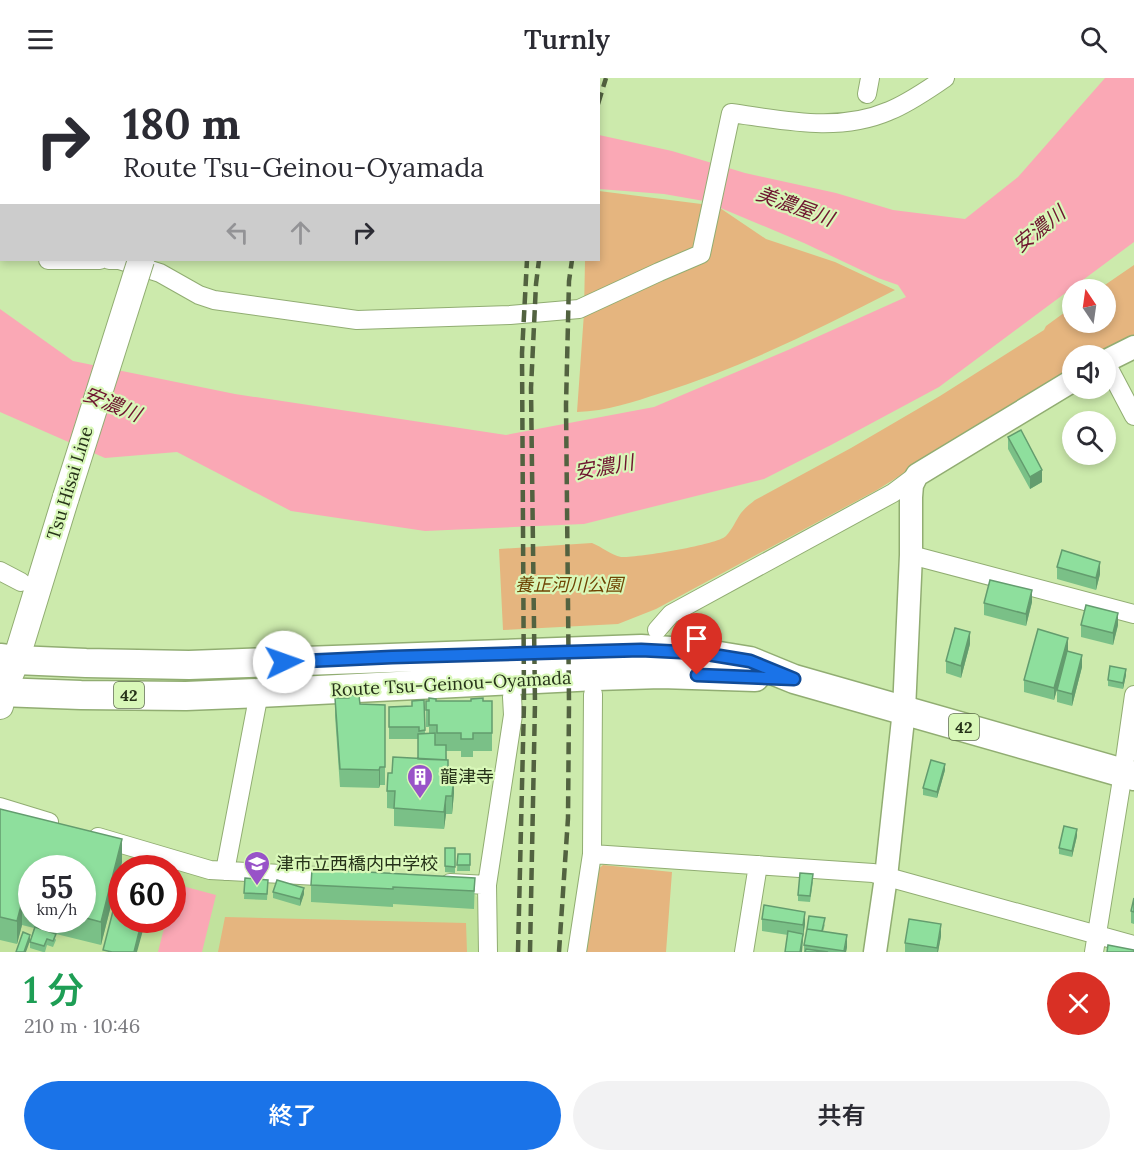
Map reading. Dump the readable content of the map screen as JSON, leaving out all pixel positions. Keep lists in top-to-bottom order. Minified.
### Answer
{"streets":{"main road":["Tsu Hisai Line","Route Tsu-Geinou-Oyamada","42"]},"crossings":[["Tsu Hisai Line","Route Tsu-Geinou-Oyamada"]],"water":["美濃屋川","安濃川"],"parks":["養正河川公園"],"places":{"building":["龍津寺"],"school or university":["津市立西橋内中学校"]},"north":"top","page":{"header":"Turnly","turn":["180 m","Route Tsu-Geinou-Oyamada"],"speed":"55 km/h","limit":"60","heading":["1 分","210 m · 10:46"],"buttons":["終了","共有"]}}
